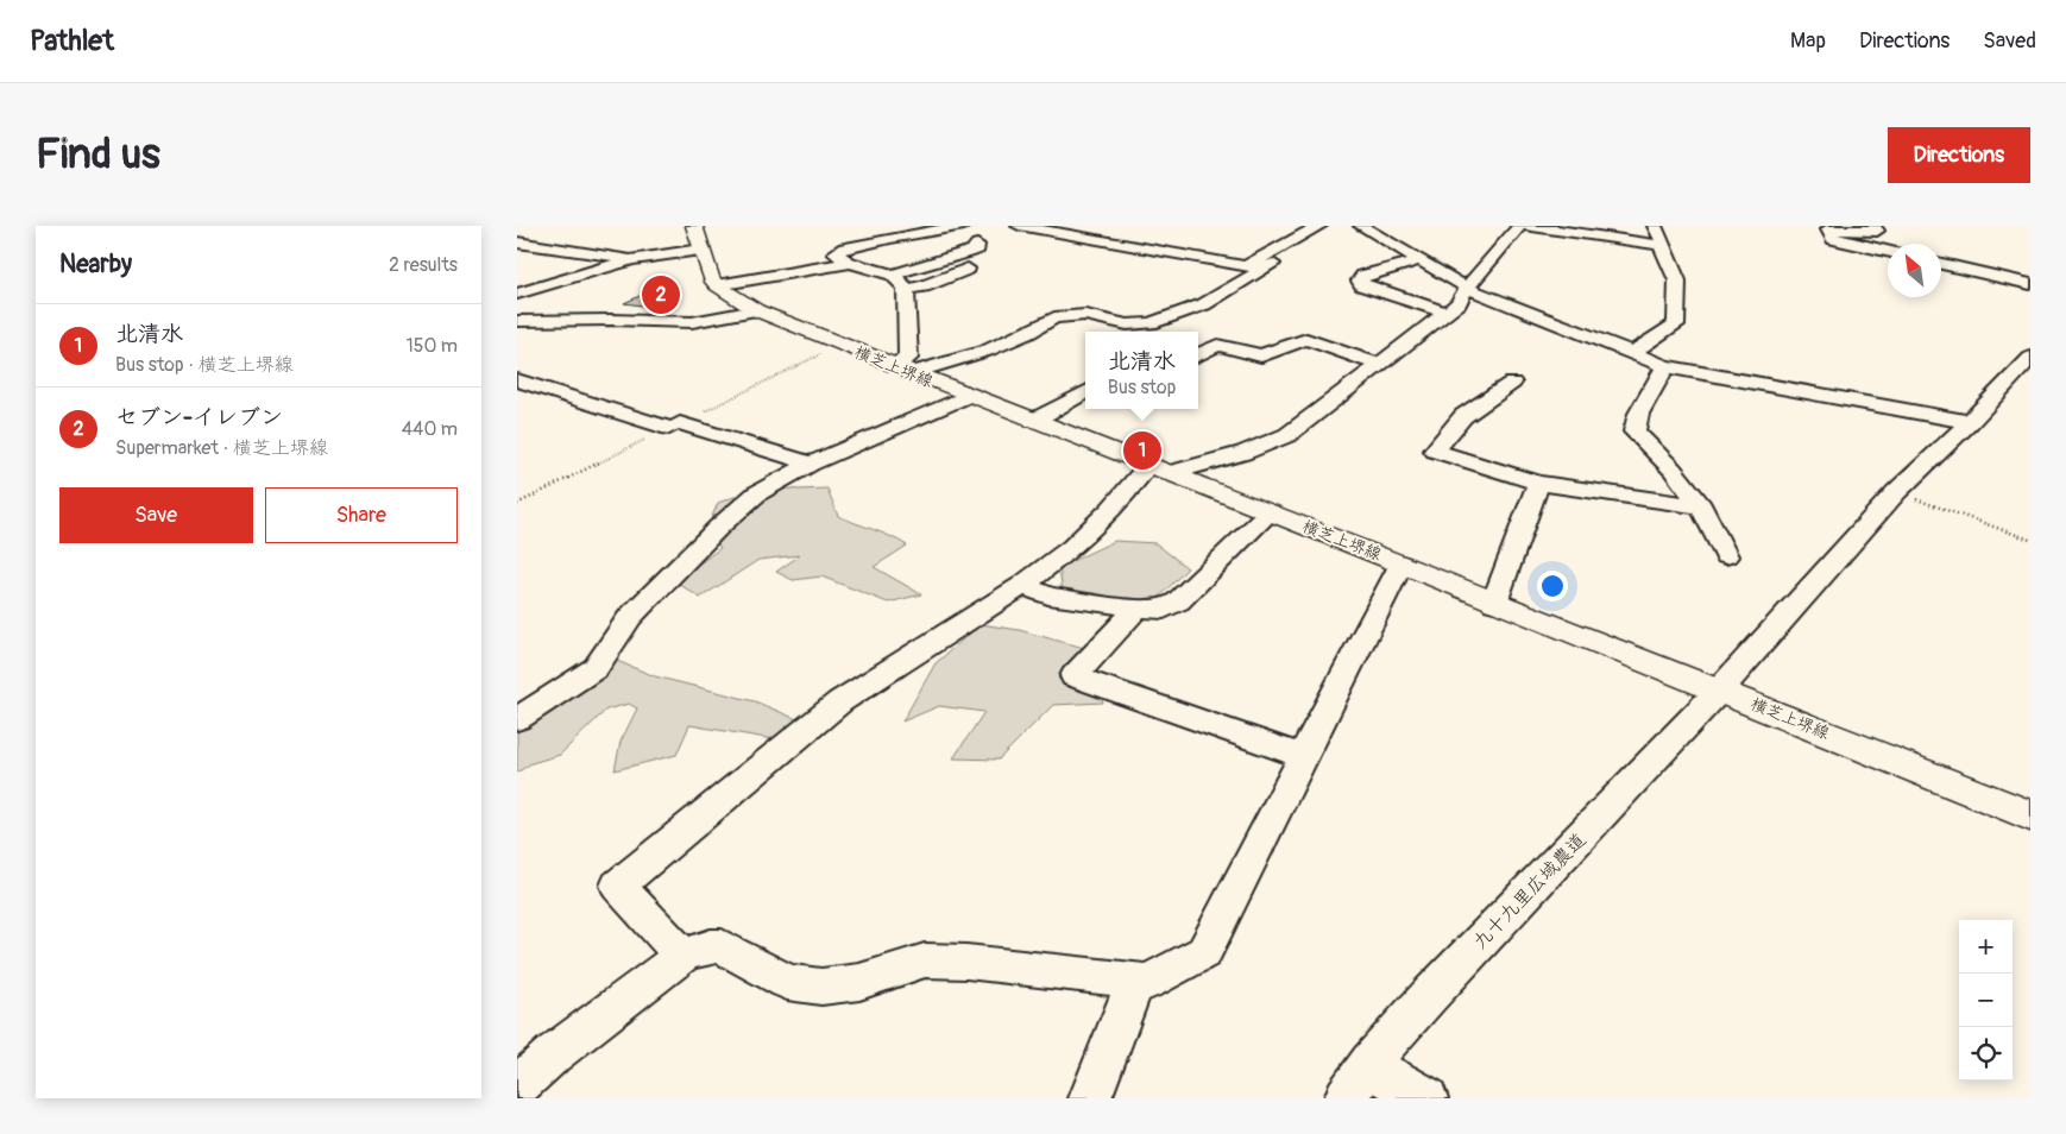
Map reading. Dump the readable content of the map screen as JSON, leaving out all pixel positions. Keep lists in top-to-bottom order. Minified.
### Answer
{"streets":{"main road":["横芝上堺線"],"street":["九十九里広域農道"]},"crossings":[["横芝上堺線","九十九里広域農道"]],"north":"top left","page":{"header":"Pathlet","nav":["Map","Directions","Saved"],"buttons":["Directions",["Save","Share"]],"title":"Find us","heading":["Nearby","2 results"],"pins":["2","1"],"list":[{"mark":"1","name":"北清水","note":"Bus stop · 横芝上堺線","value":"150 m"},{"mark":"2","name":"セブン-イレブン","note":"Supermarket · 横芝上堺線","value":"440 m"}],"popup":["北清水","Bus stop"],"map_buttons":["+","−"]}}
